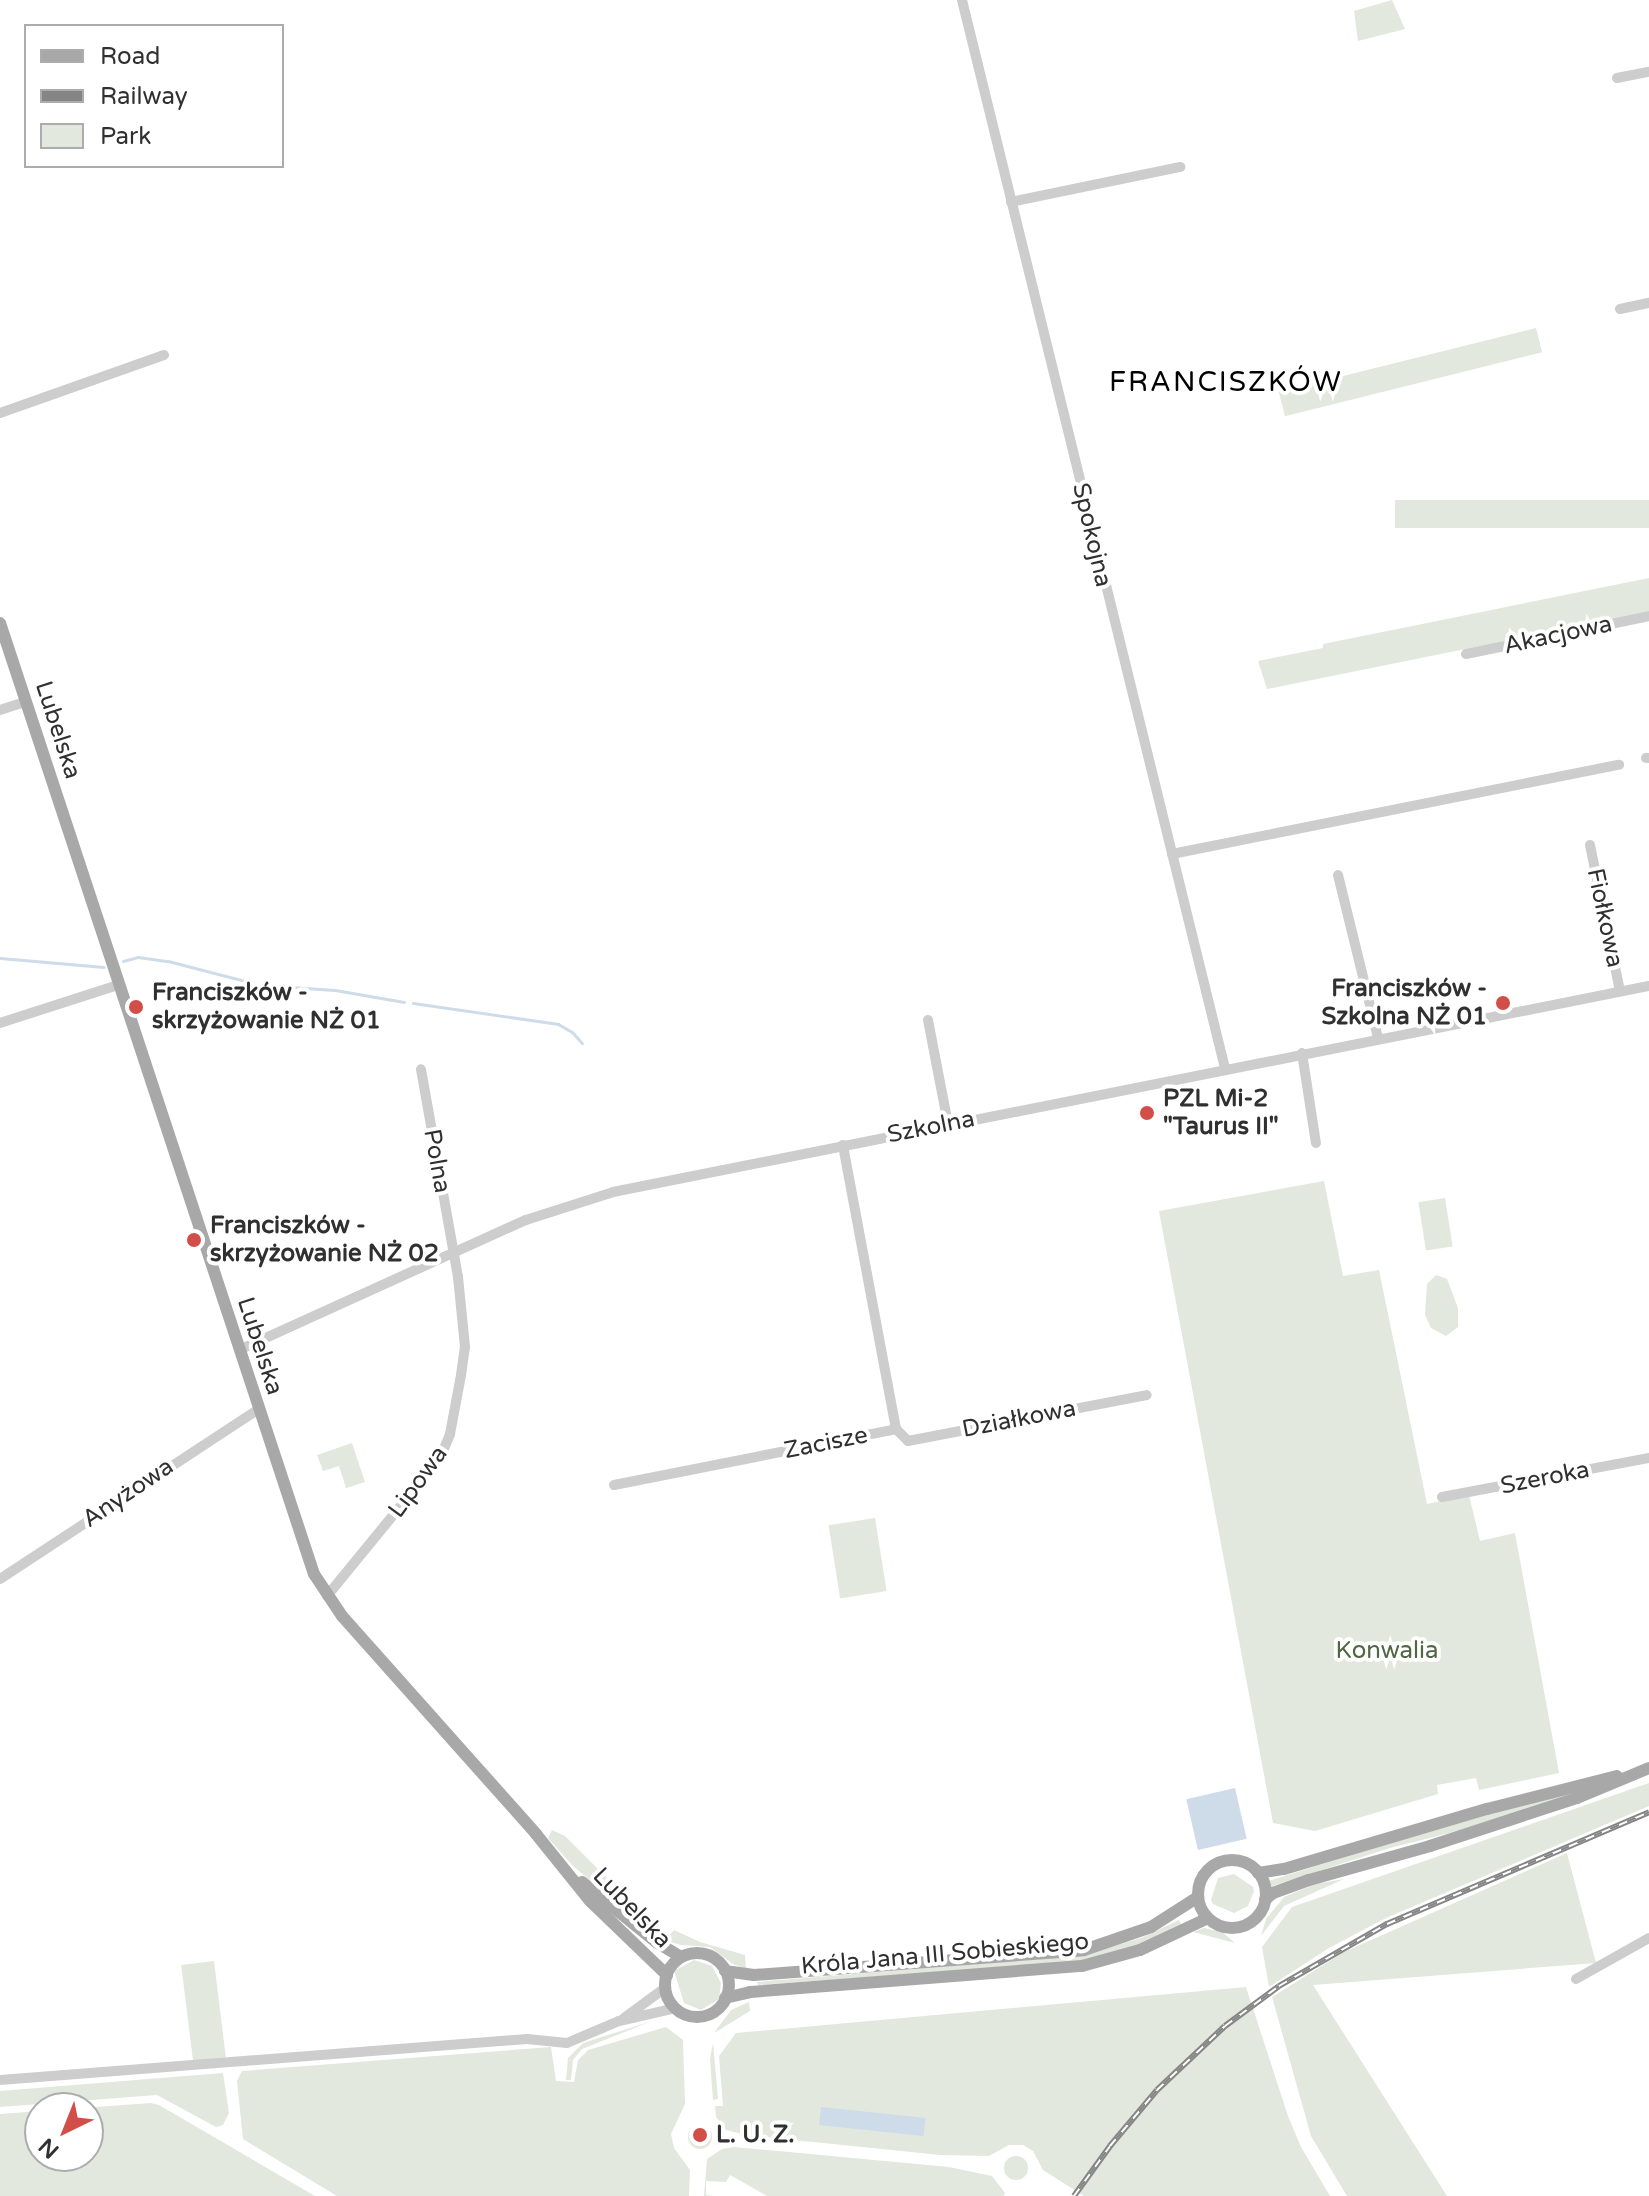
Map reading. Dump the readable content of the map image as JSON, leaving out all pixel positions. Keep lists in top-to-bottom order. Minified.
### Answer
{"streets":{"main road":["Lubelska","Króla Jana III Sobieskiego"],"street":["Spokojna","Akacjowa","Fiołkowa","Szkolna","Polna","Działkowa","Zacisze","Szeroka","Lipowa","Anyżowa"]},"crossings":[["Spokojna","Szkolna"],["Lubelska","Szkolna"],["Lubelska","Lipowa"],["Lubelska","Anyżowa"],["Lubelska","Króla Jana III Sobieskiego"],["Fiołkowa","Szkolna"],["Szkolna","Polna"],["Szkolna","Zacisze"],["Szkolna","Lipowa"],["Polna","Lipowa"],["Działkowa","Zacisze"]],"districts":["FRANCISZKÓW"],"parks":["Konwalia"],"places":["Franciszków - Szkolna NŻ 01","Franciszków - skrzyżowanie NŻ 01","PZL Mi-2 \"Taurus II\"","Franciszków - skrzyżowanie NŻ 02","L. U. Z."],"legend":["Road","Railway","Park"],"north":"bottom left"}
